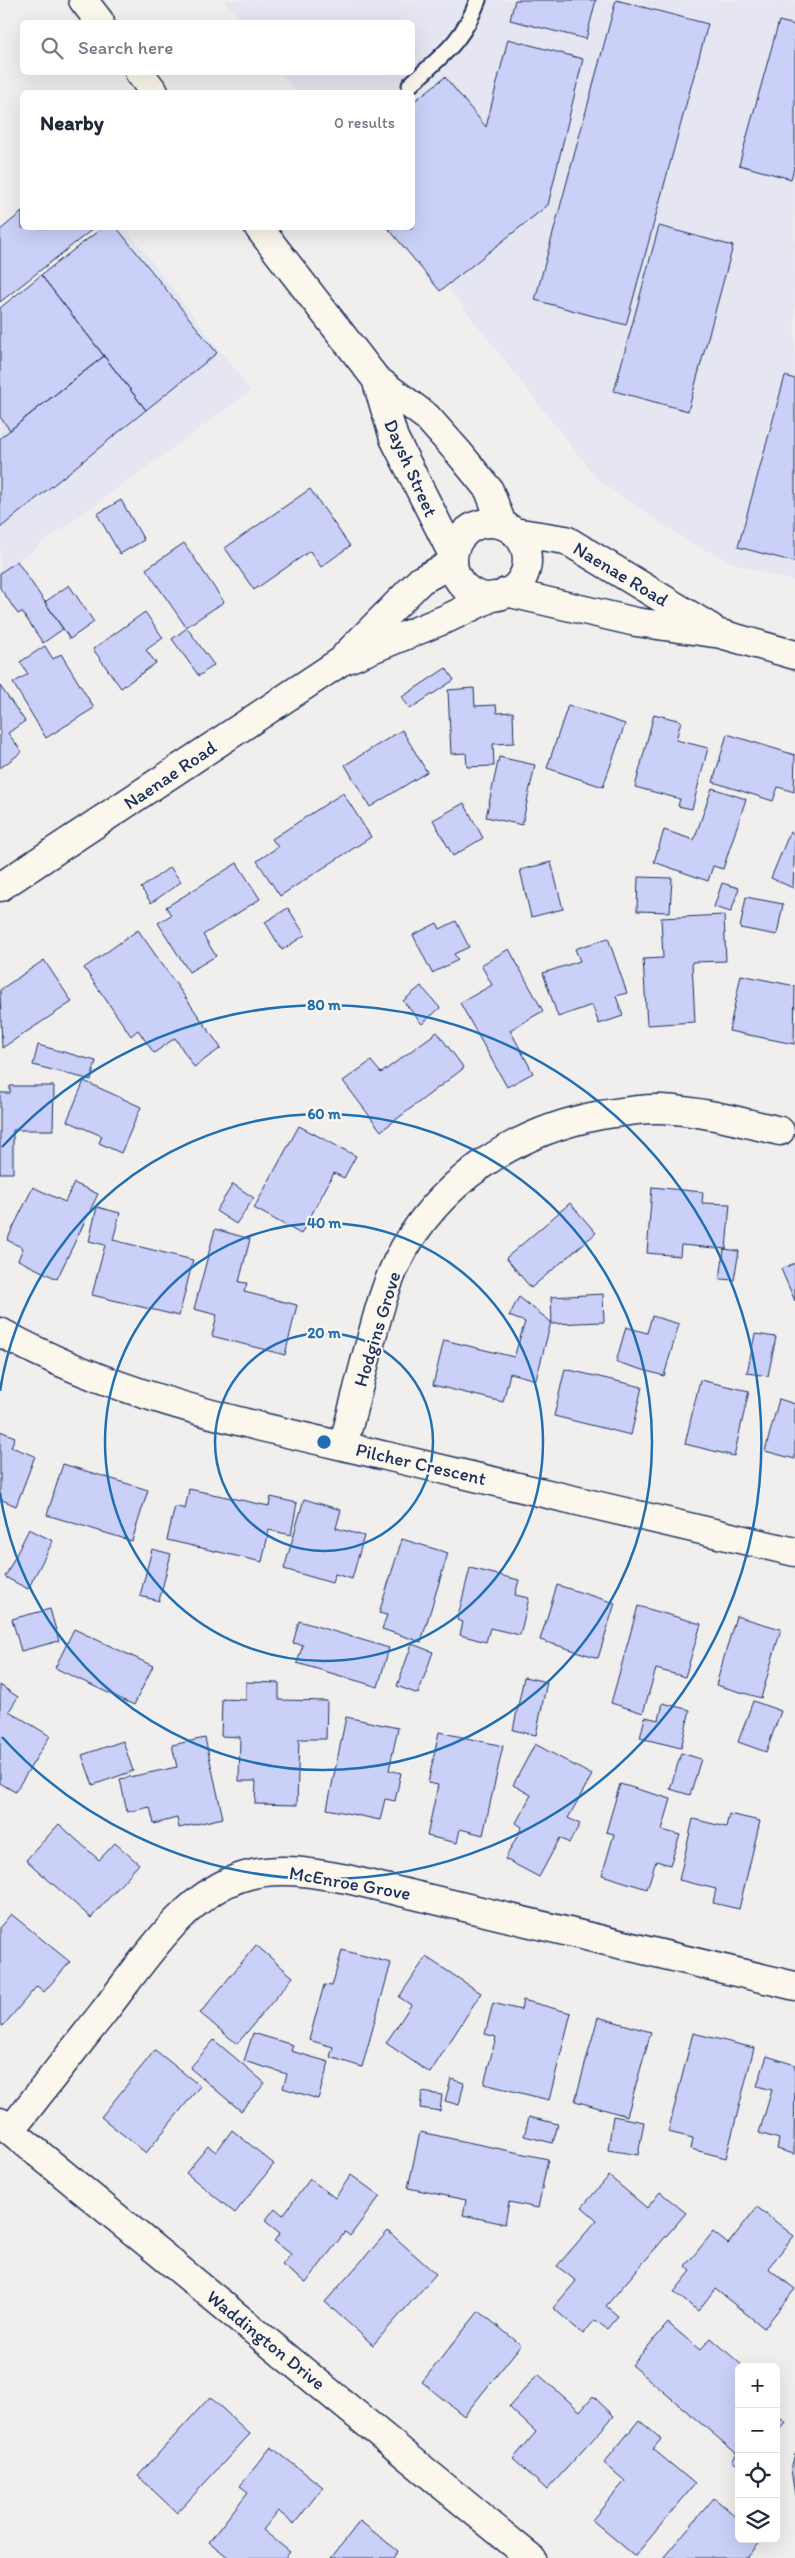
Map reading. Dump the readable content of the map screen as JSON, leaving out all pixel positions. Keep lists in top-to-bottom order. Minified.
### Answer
{"streets":{"street":["Daysh Street","Naenae Road","Hodgins Grove","Pilcher Crescent","McEnroe Grove","Waddington Drive"]},"crossings":[["Daysh Street","Naenae Road"],["Hodgins Grove","Pilcher Crescent"],["McEnroe Grove","Waddington Drive"]],"page":{"search":"Search here","heading":["Nearby","0 results"],"map_buttons":["+","−"]},"rings":["80 m","60 m","40 m","20 m"]}
